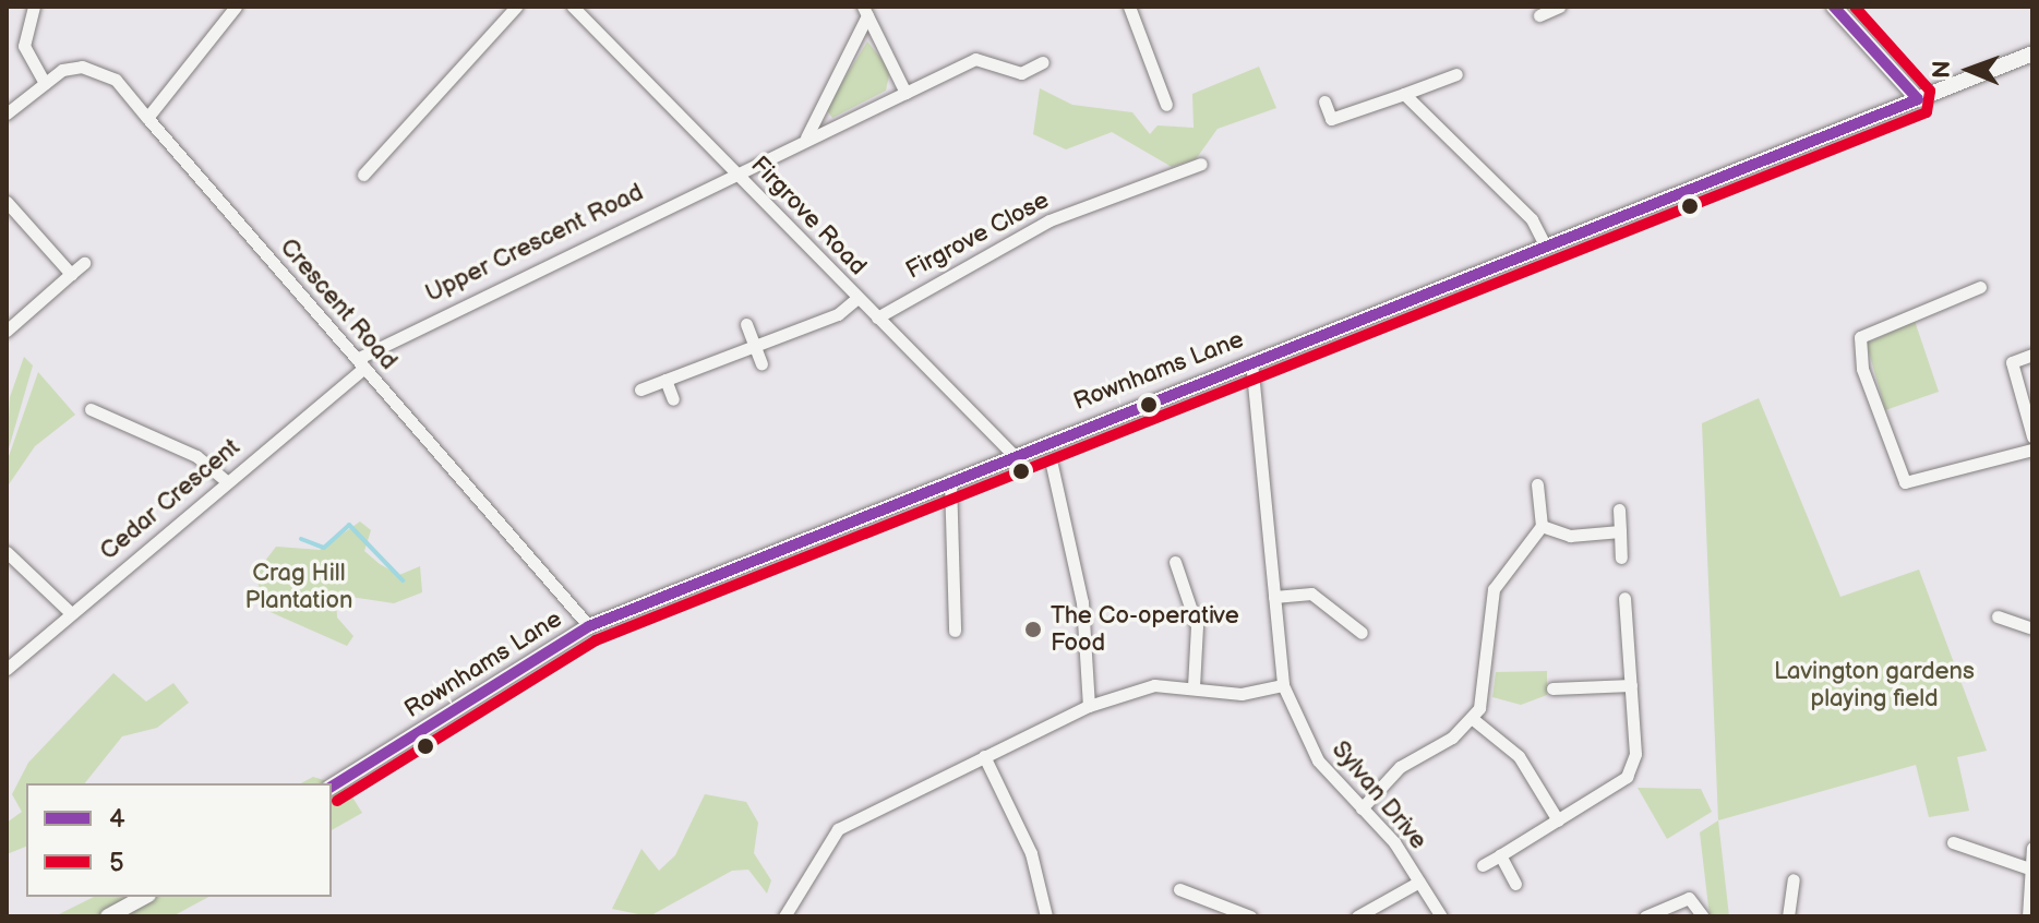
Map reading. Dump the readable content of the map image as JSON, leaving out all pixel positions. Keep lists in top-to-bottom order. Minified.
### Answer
{"streets":{"street":["Firgrove Road","Firgrove Close","Upper Crescent Road","Crescent Road","Rownhams Lane","Cedar Crescent","Sylvan Drive"]},"crossings":[["Firgrove Road","Firgrove Close"],["Firgrove Road","Upper Crescent Road"],["Firgrove Road","Rownhams Lane"],["Upper Crescent Road","Crescent Road"],["Upper Crescent Road","Cedar Crescent"],["Crescent Road","Rownhams Lane"],["Crescent Road","Cedar Crescent"],["Rownhams Lane","Sylvan Drive"]],"parks":["Crag Hill Plantation","Lavington gardens playing field"],"places":["The Co-operative Food"],"lines":["transit line 4","transit line 5"],"legend":["4","5"],"north":"left"}
